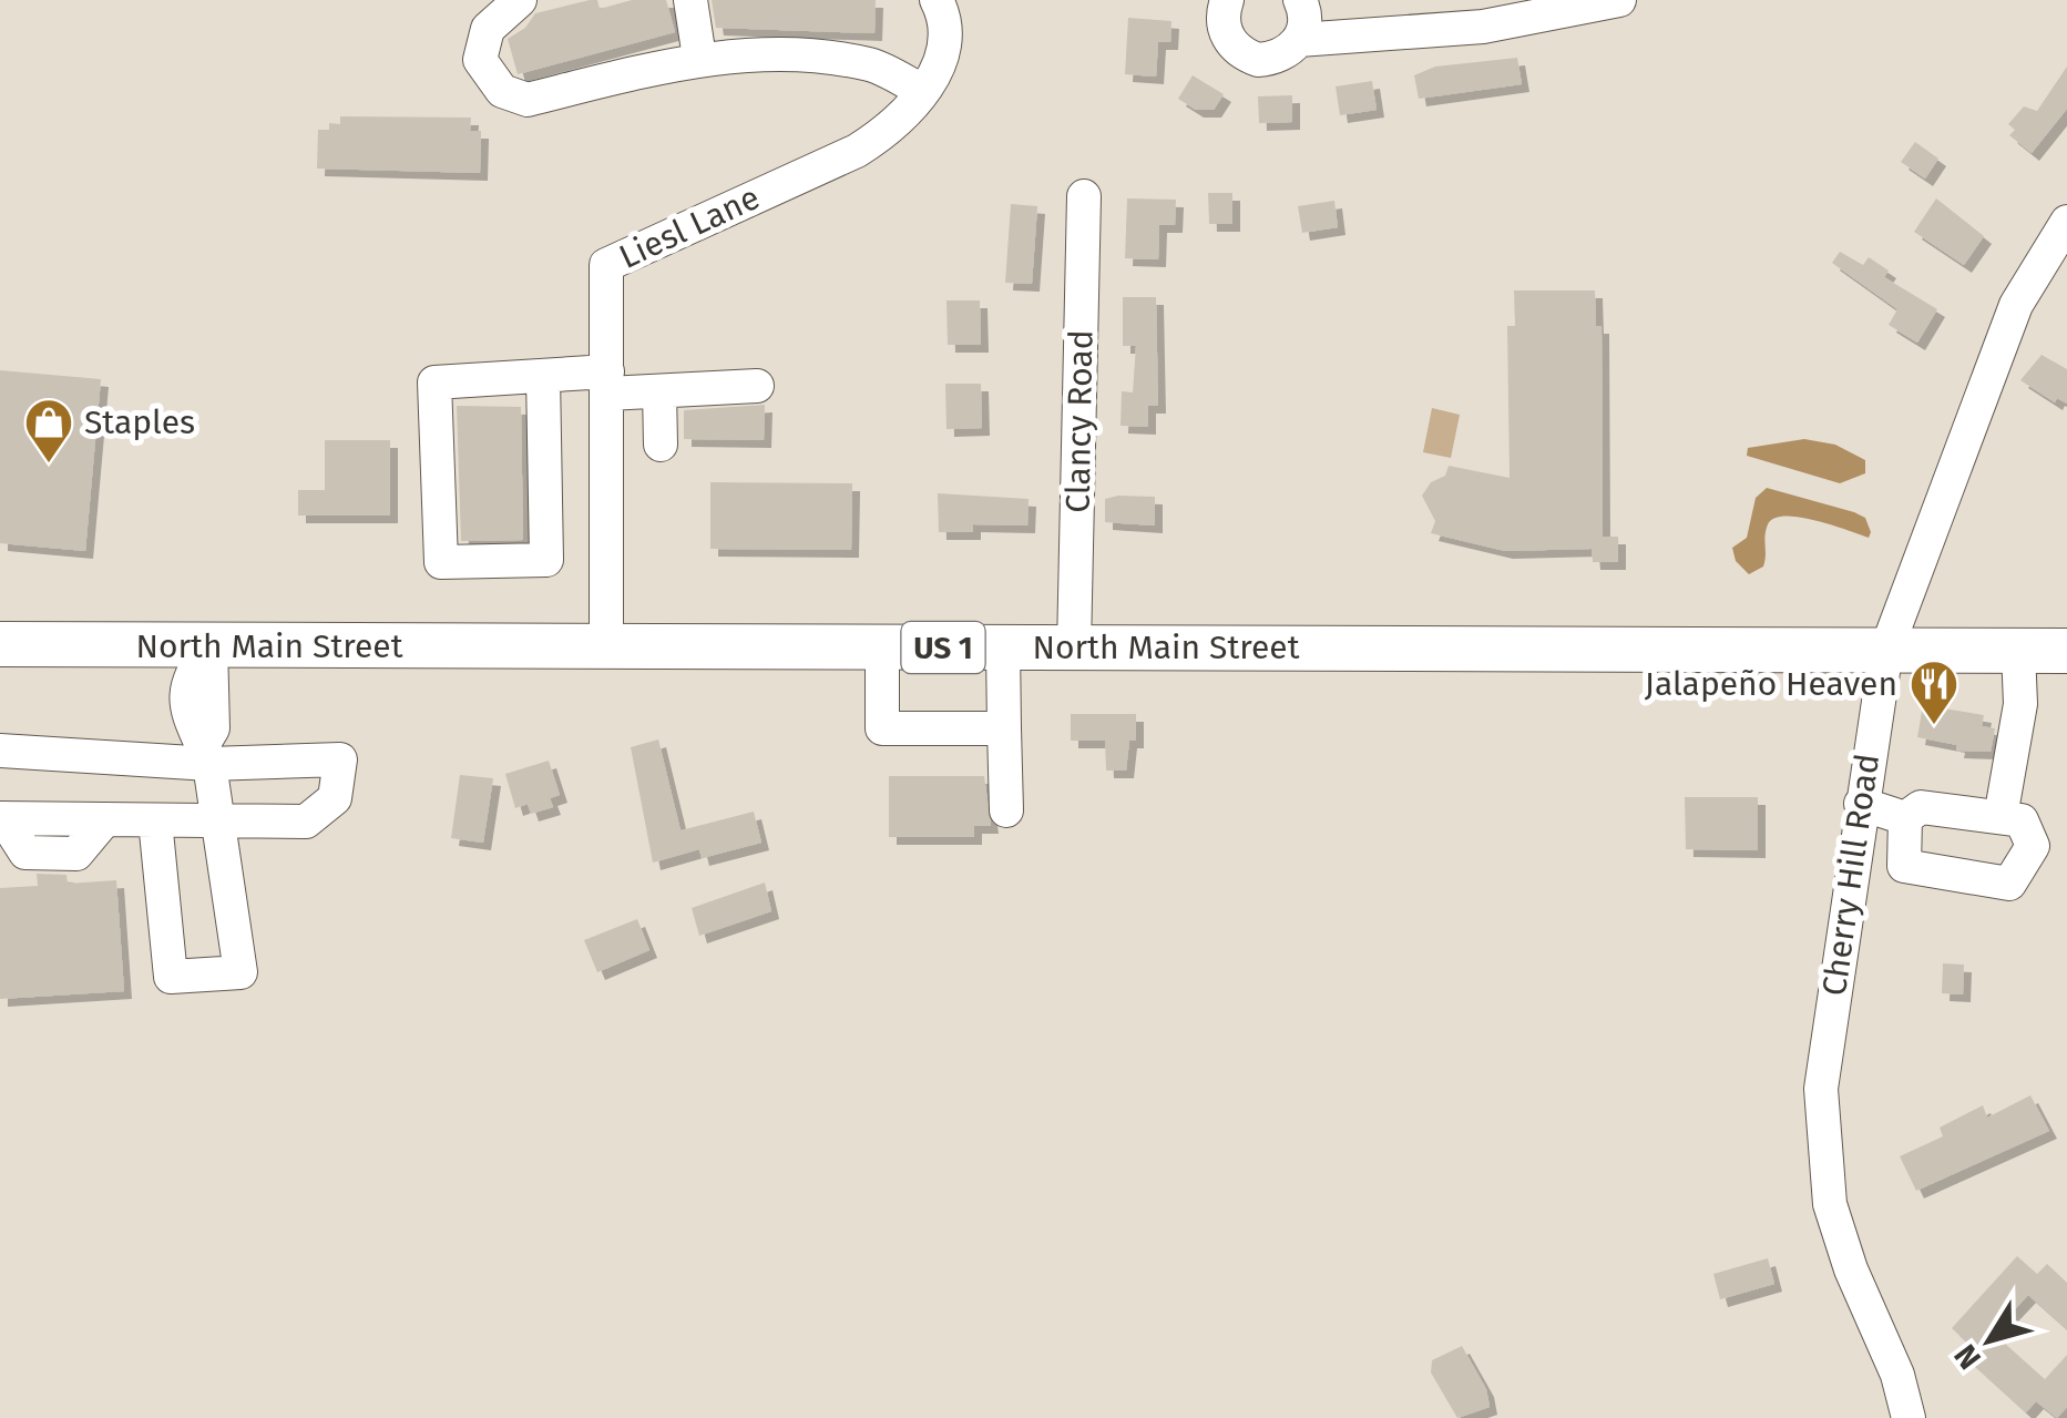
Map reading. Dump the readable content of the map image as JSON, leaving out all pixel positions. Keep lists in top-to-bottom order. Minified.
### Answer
{"streets":{"main road":["North Main Street","US 1"],"street":["Liesl Lane","Clancy Road","Cherry Hill Road"]},"crossings":[["Liesl Lane","North Main Street"],["Clancy Road","North Main Street"],["North Main Street","Cherry Hill Road"]],"places":{"shop":["Staples"],"restaurant":["Jalapeño Heaven"]},"north":"bottom left"}
